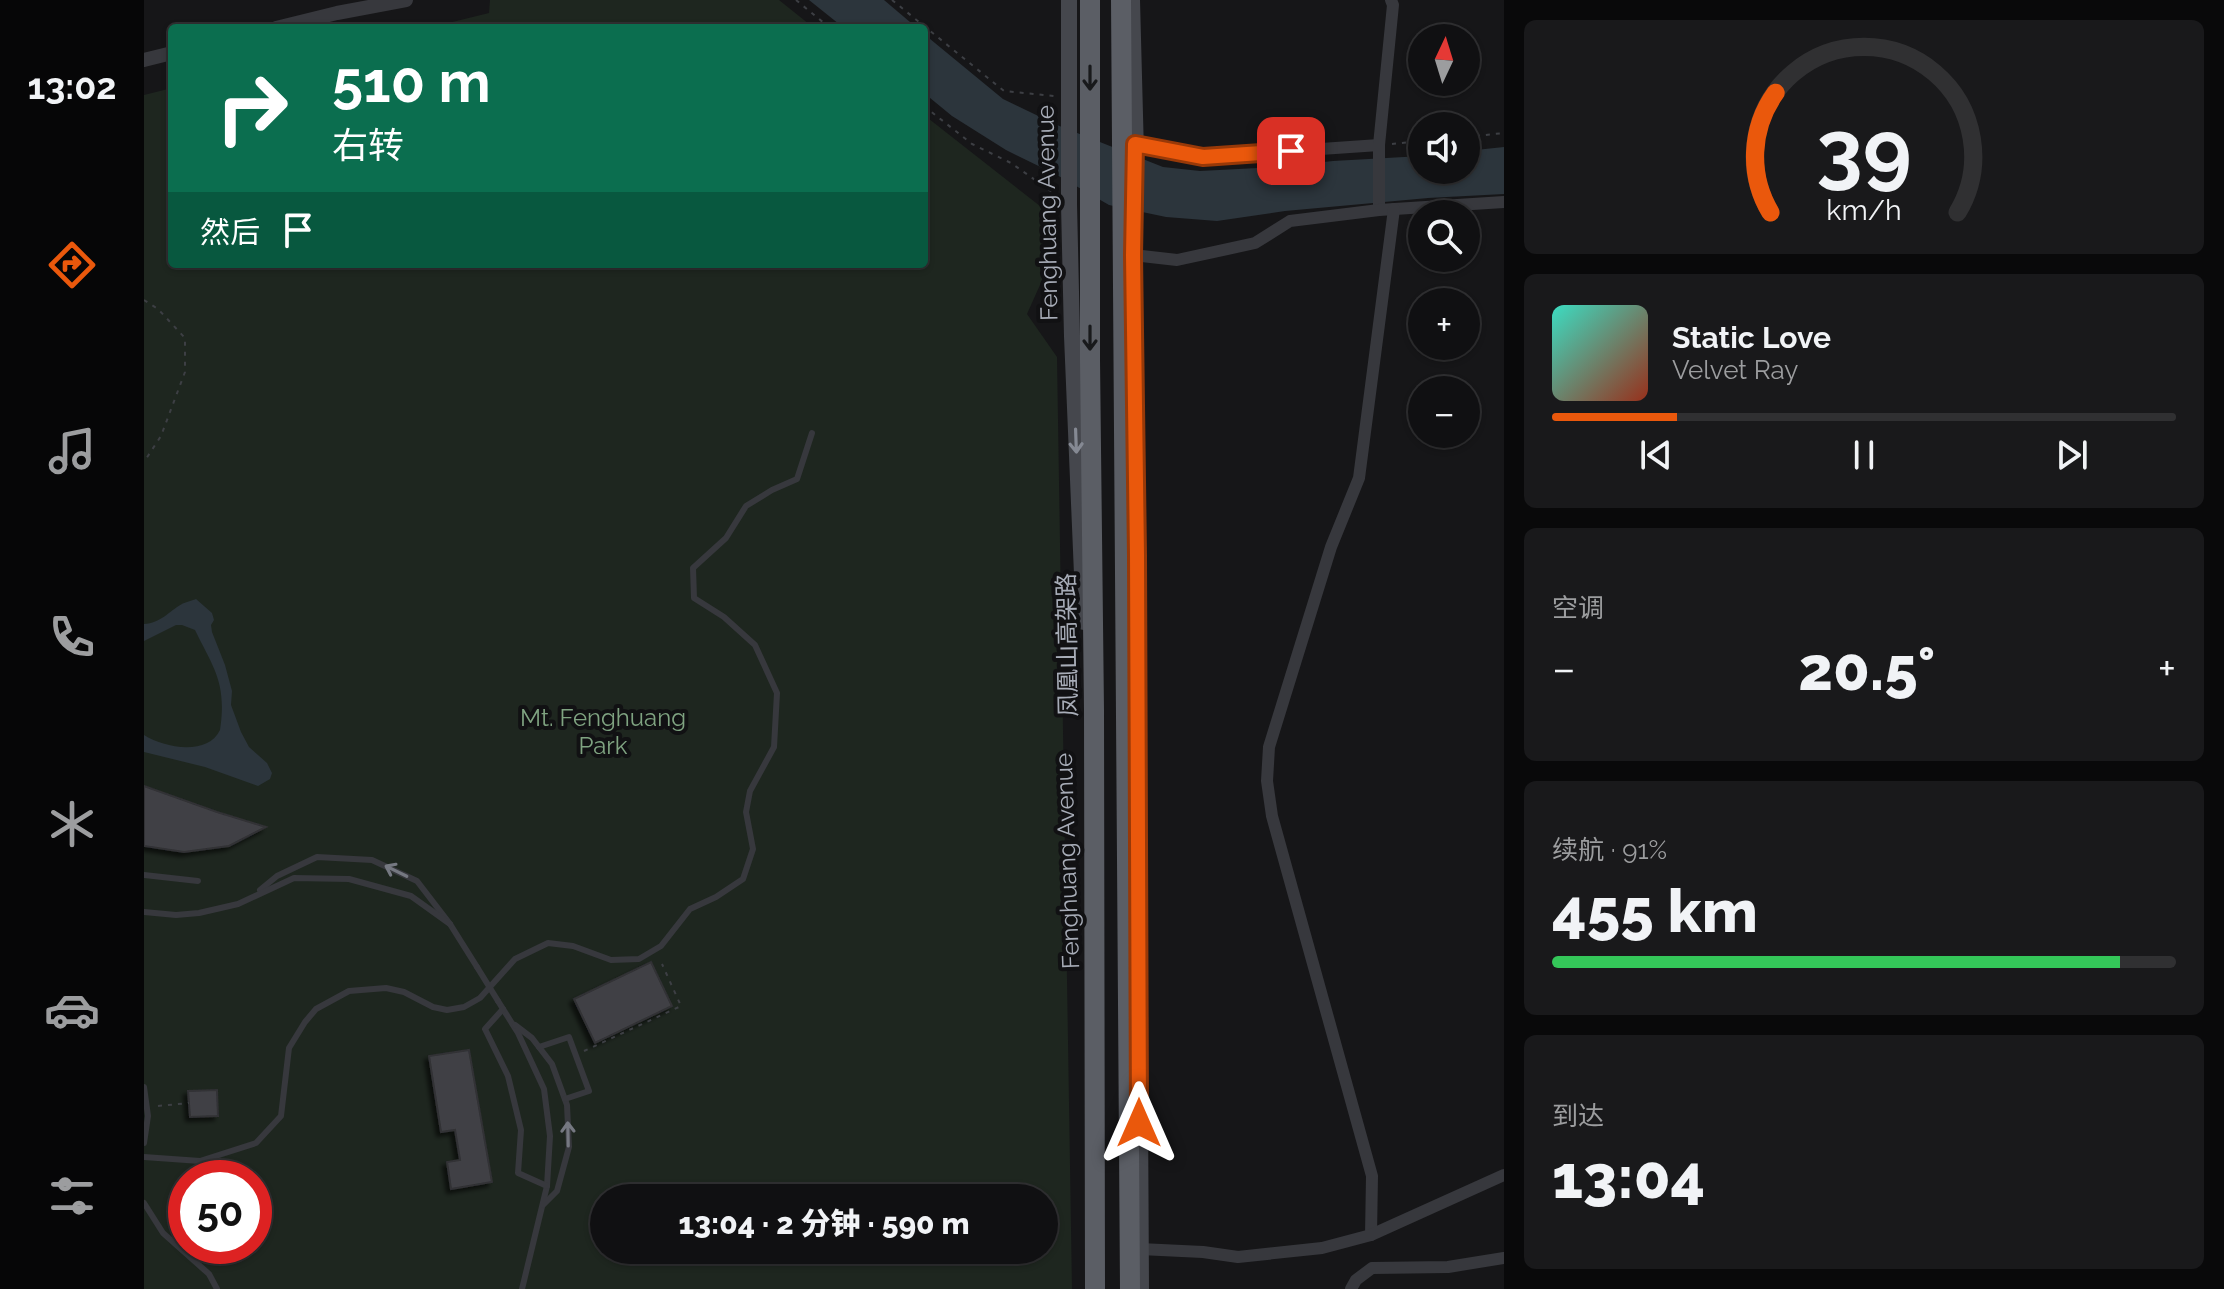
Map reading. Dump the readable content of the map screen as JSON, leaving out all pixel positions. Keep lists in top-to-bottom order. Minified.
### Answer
{"streets":{"highway":["凤凰山高架路"],"main road":["Fenghuang Avenue"]},"parks":["Mt. Fenghuang Park"],"north":"top","page":{"tabs":"13:02","map_buttons":["+","−"],"turn":["510 m","右转"],"then":"然后","song":["Static Love","Velvet Ray"],"tile":["空调",["续航 · 91%","455 km"],["到达","13:04"]],"heat":["−","20.5°","+"],"limit":"50","trip":"13:04 · 2 分钟 · 590 m","gauge":["39","km/h"]}}
